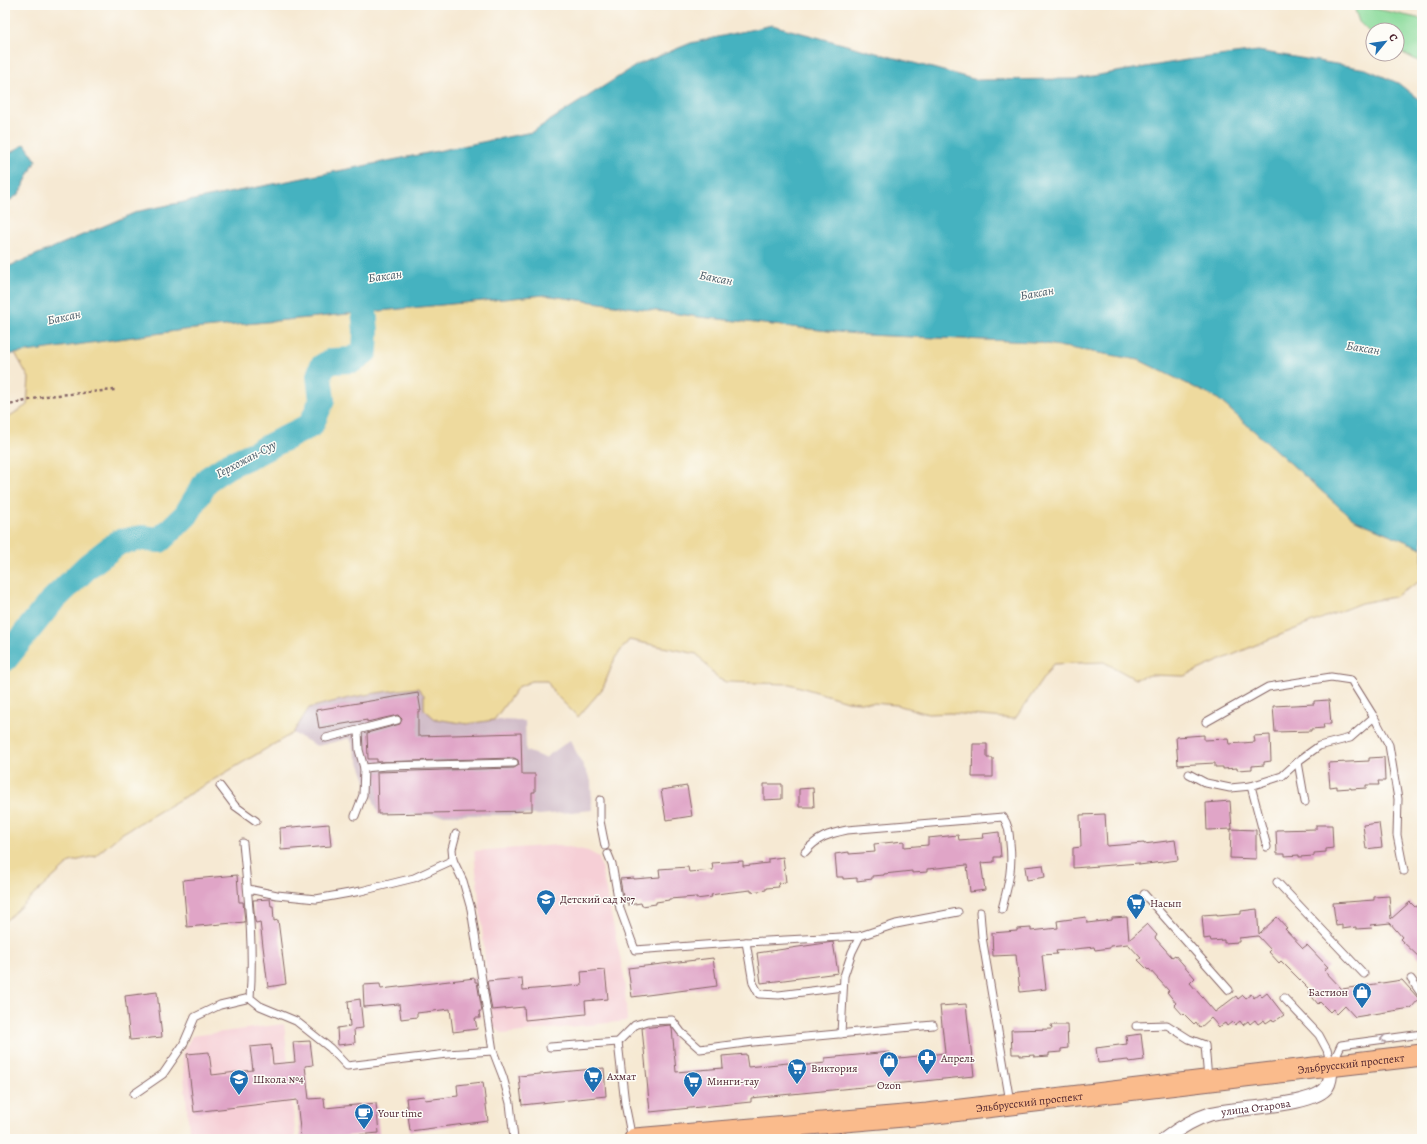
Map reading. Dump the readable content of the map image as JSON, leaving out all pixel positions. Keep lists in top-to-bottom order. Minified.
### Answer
{"streets":{"main road":["Эльбрусский проспект"],"street":["улица Отарова"]},"crossings":[["Эльбрусский проспект","улица Отарова"]],"water":["Баксан","Герхожан-Суу"],"places":{"school or university":["Детский сад №7","Школа №4"],"supermarket":["Насып","Виктория","Ахмат","Минги-тау"],"shop":["Бастион","Ozon"],"pharmacy":["Апрель"],"cafe":["Your time"]},"north":"top right"}
